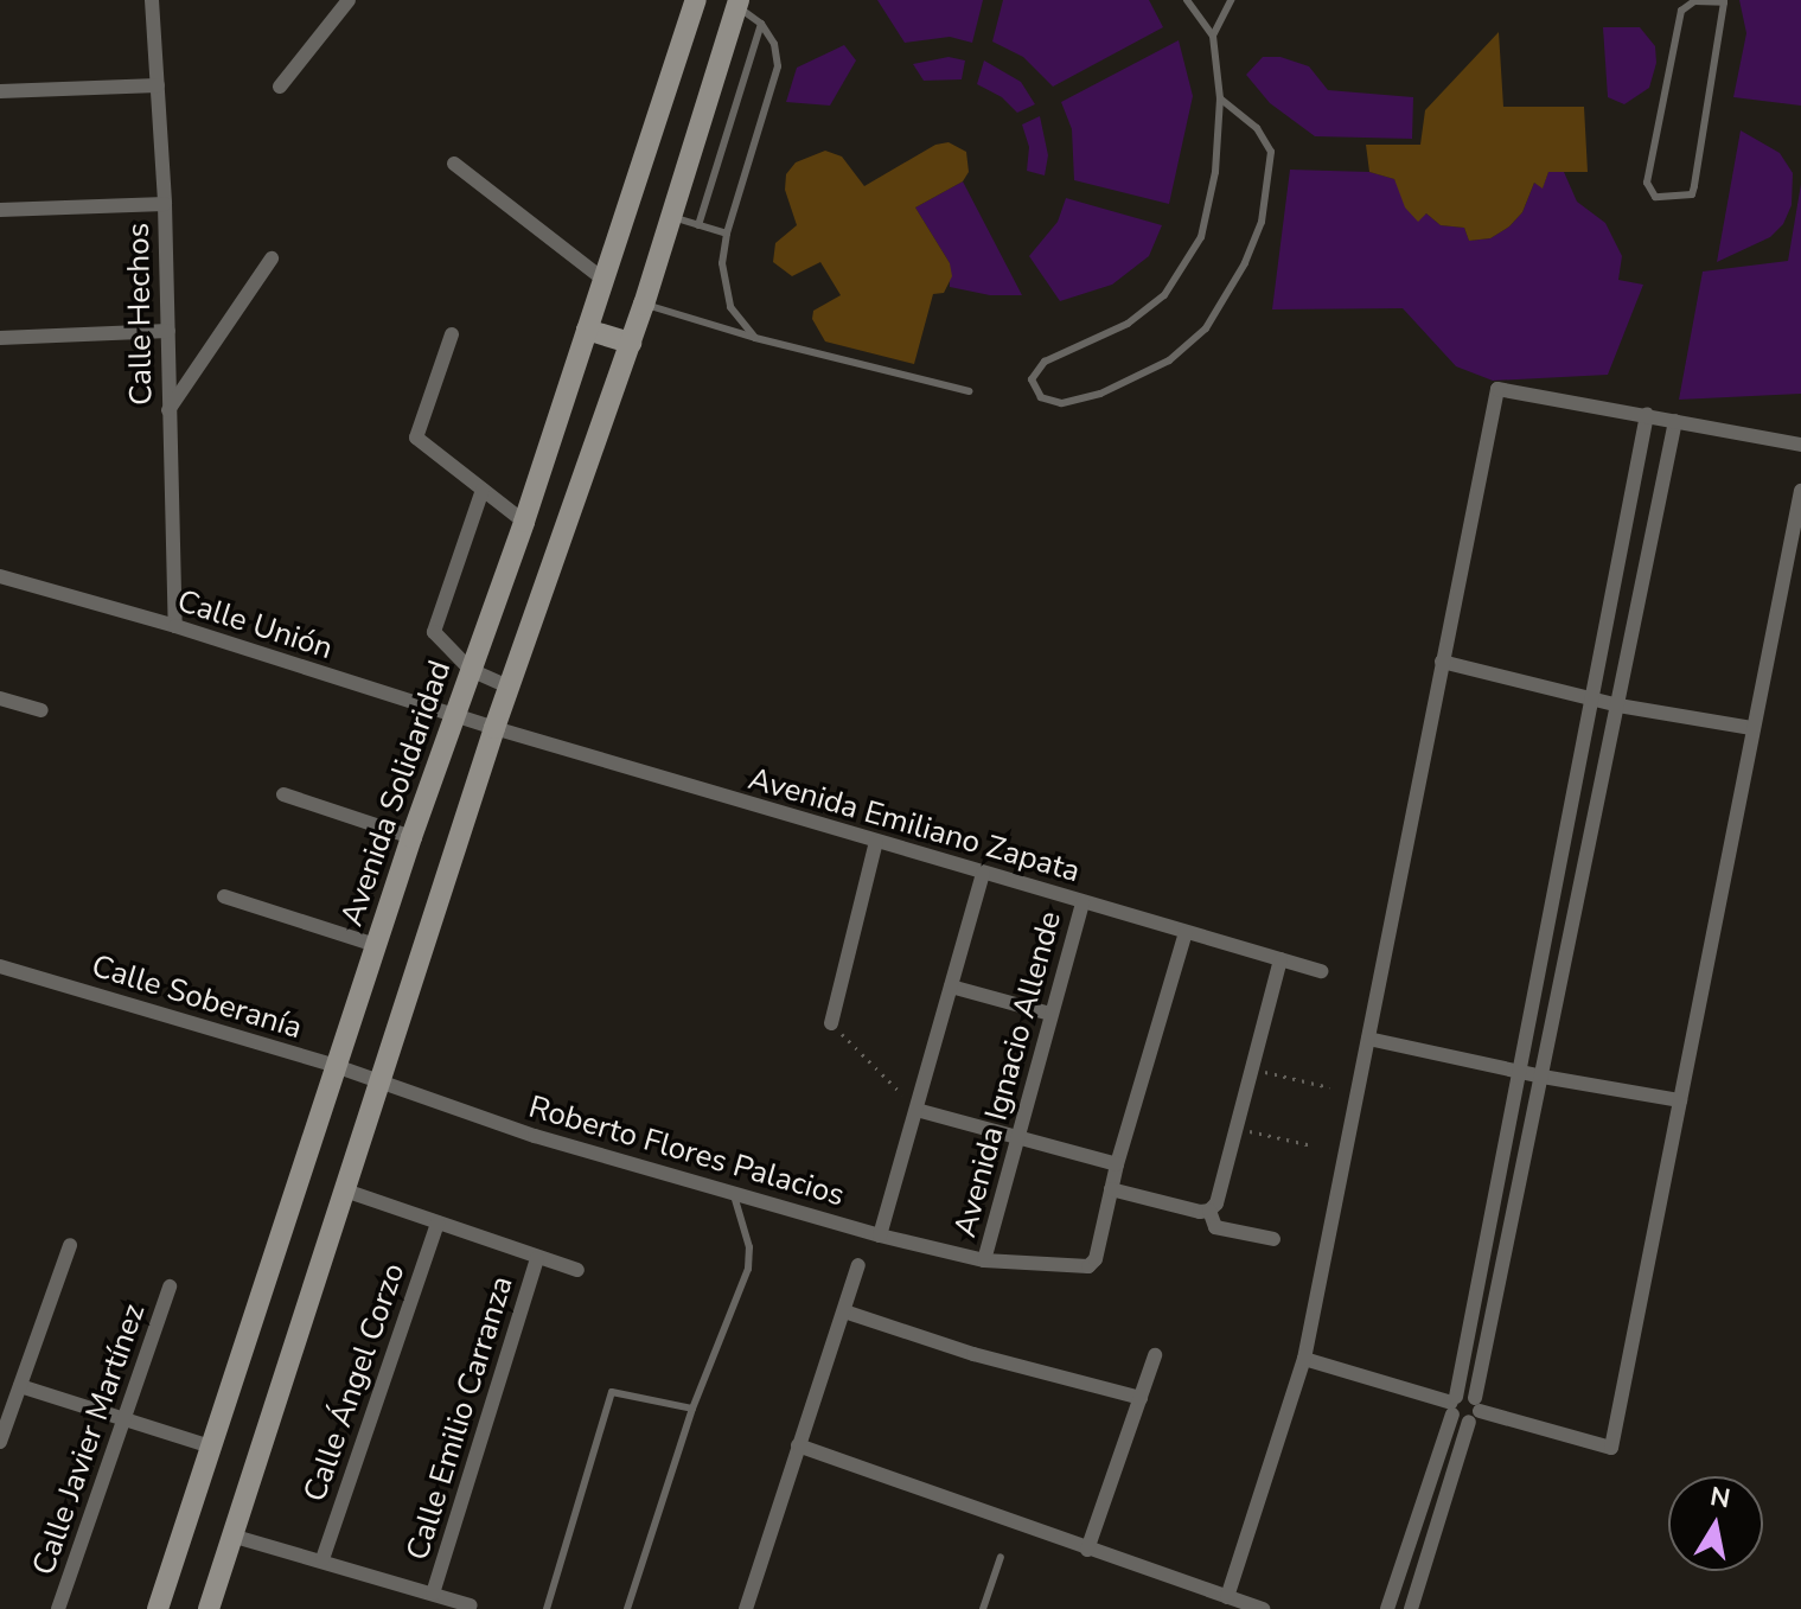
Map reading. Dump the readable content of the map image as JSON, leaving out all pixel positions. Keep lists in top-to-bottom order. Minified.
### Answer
{"streets":{"main road":["Avenida Solidaridad"],"street":["Calle Hechos","Calle Unión","Avenida Emiliano Zapata","Calle Soberanía","Avenida Ignacio Allende","Roberto Flores Palacios","Calle Ángel Corzo","Calle Emilio Carranza","Calle Javier Martínez"]},"crossings":[["Calle Hechos","Calle Unión"],["Calle Unión","Avenida Solidaridad"],["Calle Unión","Avenida Emiliano Zapata"],["Avenida Solidaridad","Calle Soberanía"],["Avenida Emiliano Zapata","Avenida Ignacio Allende"],["Calle Soberanía","Roberto Flores Palacios"],["Avenida Ignacio Allende","Roberto Flores Palacios"]],"north":"top"}
